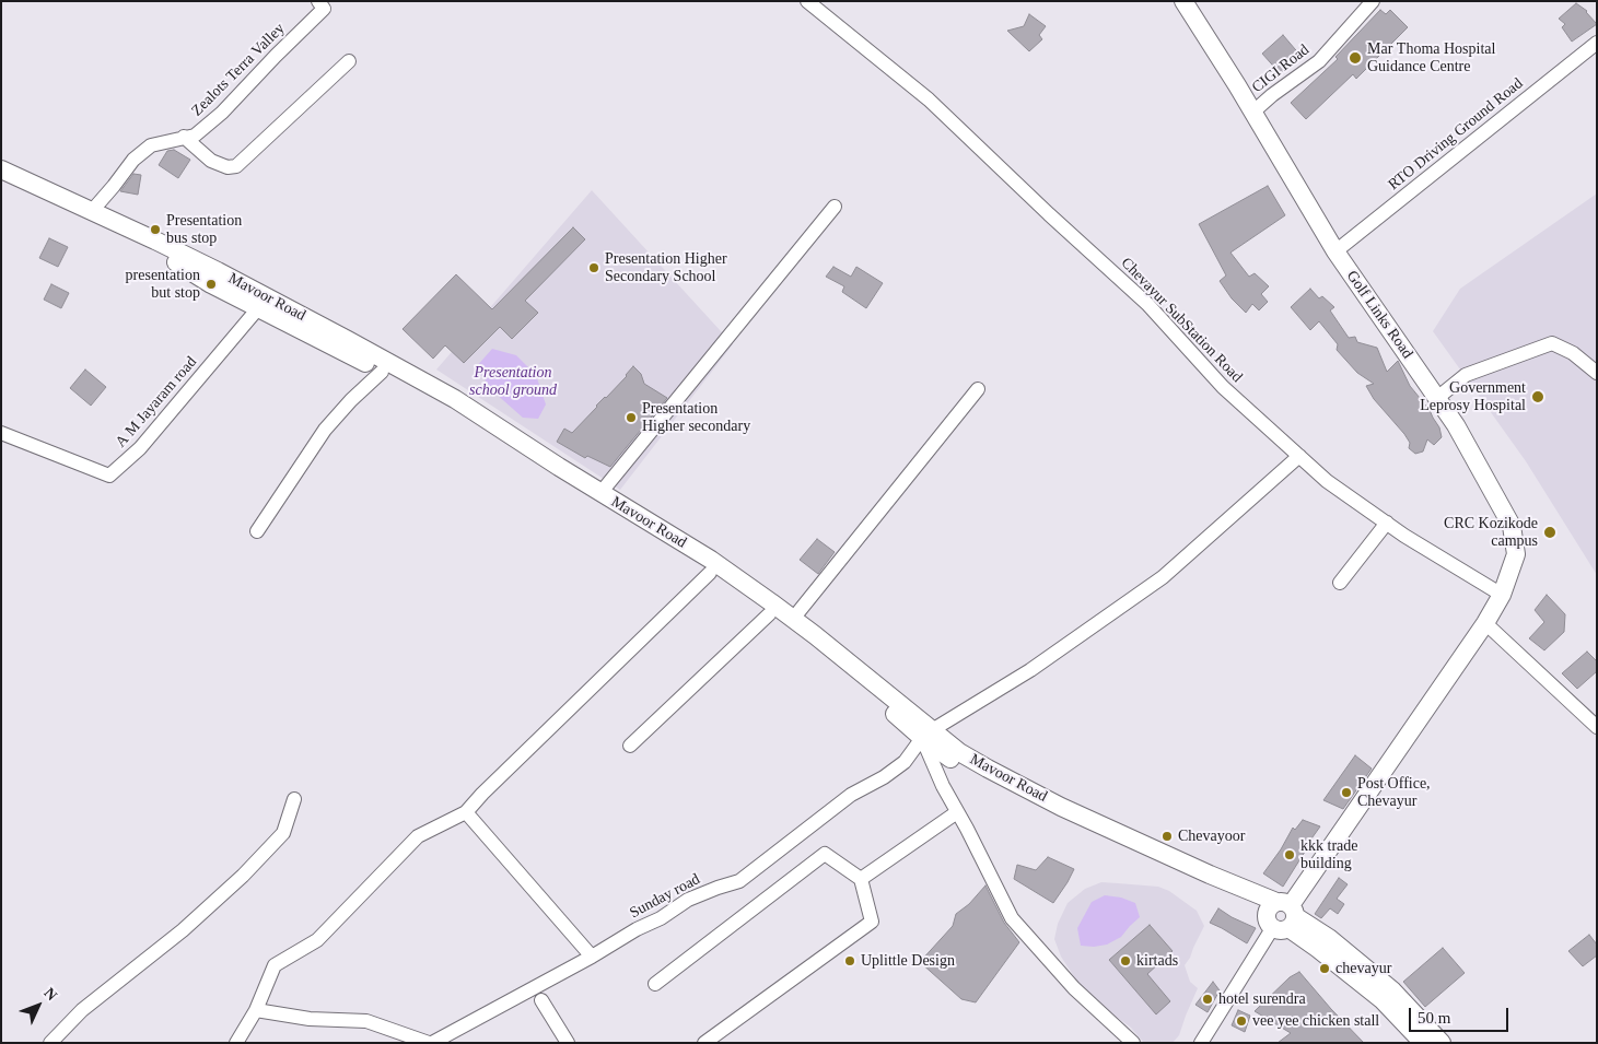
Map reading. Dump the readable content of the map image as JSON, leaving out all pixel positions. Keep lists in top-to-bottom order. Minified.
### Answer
{"streets":{"main road":["Mavoor Road","Golf Links Road"],"street":["CIGI Road","Zealots Terra Valley","RTO Driving Ground Road","Chevayur SubStation Road","A M Jayaram road","Sunday road"]},"crossings":[["CIGI Road","Golf Links Road"],["Zealots Terra Valley","Mavoor Road"],["RTO Driving Ground Road","Golf Links Road"],["Mavoor Road","Golf Links Road"],["Mavoor Road","A M Jayaram road"],["Mavoor Road","Sunday road"],["Golf Links Road","Chevayur SubStation Road"]],"parks":["Presentation school ground"],"places":["Mar Thoma Hospital Guidance Centre","Presentation bus stop","Presentation Higher Secondary School","presentation but stop","Government Leprosy Hospital","Presentation Higher secondary","CRC Kozikode campus","Post Office, Chevayur","Chevayoor","kkk trade building","Uplittle Design","kirtads","chevayur","hotel surendra","vee yee chicken stall"],"scale_bar":"50 m","north":"top right"}
